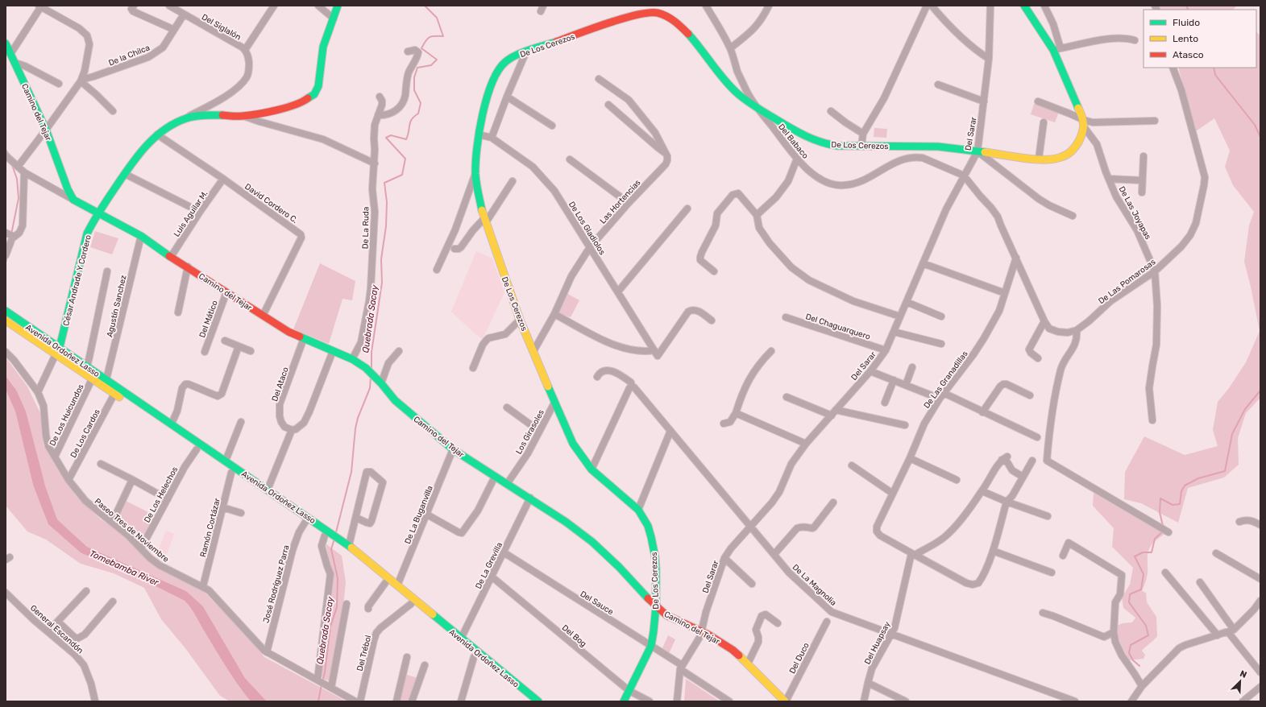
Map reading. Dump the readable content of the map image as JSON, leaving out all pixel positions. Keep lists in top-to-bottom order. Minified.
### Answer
{"streets":{"street":["Del Siglalón","De Los Cerezos","De la Chilca","Camino del Tejar","Del Sarar","Del Babaco","Las Hortencias","David Cordero C.","De Las Joyapas","Luis Aguilar M.","De La Ruda","De Los Gladiolos","César Andrade Y Cordero","De Las Pomarosas","Agustín Sanchez","Del Mático","Del Chaguarquero","Avenida Ordoñez Lasso","De Las Granadillas","Del Ataco","De Los Huicundos","Los Girasoles","De Los Cardos","De Los Helechos","De La Buganvilla","Ramón Cortázar","Paseo Tres de Noviembre","De La Grevilla","José Rodríguez Parra","De La Magnolia","Del Sauce","General Escandón","Del Bog","Del Huapsay","Del Trébol","Del Duco"]},"crossings":[["Del Siglalón","De la Chilca"],["Del Siglalón","César Andrade Y Cordero"],["De Los Cerezos","Camino del Tejar"],["De Los Cerezos","Del Sarar"],["De Los Cerezos","Del Babaco"],["De Los Cerezos","Las Hortencias"],["De Los Cerezos","De Las Joyapas"],["De Los Cerezos","De Los Gladiolos"],["De Los Cerezos","Los Girasoles"],["De Los Cerezos","Del Sauce"],["De Los Cerezos","Del Bog"],["Camino del Tejar","Del Sarar"],["Camino del Tejar","David Cordero C."],["Camino del Tejar","Luis Aguilar M."],["Camino del Tejar","De La Ruda"],["Camino del Tejar","César Andrade Y Cordero"],["Camino del Tejar","Agustín Sanchez"],["Camino del Tejar","Del Mático"],["Camino del Tejar","Del Ataco"],["Camino del Tejar","Los Girasoles"],["Camino del Tejar","De La Buganvilla"],["Camino del Tejar","De La Grevilla"],["Camino del Tejar","Del Duco"],["Del Sarar","Del Babaco"],["Del Sarar","Del Chaguarquero"],["Del Sarar","De La Magnolia"],["Del Sarar","Del Sauce"],["Las Hortencias","De Los Gladiolos"],["David Cordero C.","Luis Aguilar M."],["David Cordero C.","César Andrade Y Cordero"],["De Las Joyapas","De Las Pomarosas"],["César Andrade Y Cordero","Avenida Ordoñez Lasso"],["César Andrade Y Cordero","Paseo Tres de Noviembre"],["Agustín Sanchez","Avenida Ordoñez Lasso"],["Avenida Ordoñez Lasso","De Los Huicundos"],["Avenida Ordoñez Lasso","De Los Cardos"],["Avenida Ordoñez Lasso","De Los Helechos"],["Avenida Ordoñez Lasso","De La Buganvilla"],["Avenida Ordoñez Lasso","Ramón Cortázar"],["Avenida Ordoñez Lasso","De La Grevilla"],["Avenida Ordoñez Lasso","José Rodríguez Parra"],["Avenida Ordoñez Lasso","Del Trébol"],["De Las Granadillas","Del Huapsay"],["De Los Huicundos","Paseo Tres de Noviembre"],["De Los Cardos","Paseo Tres de Noviembre"],["De Los Helechos","Paseo Tres de Noviembre"],["Ramón Cortázar","Paseo Tres de Noviembre"],["Paseo Tres de Noviembre","José Rodríguez Parra"],["De La Grevilla","Del Sauce"],["De La Grevilla","Del Bog"],["De La Magnolia","Del Huapsay"]],"water":["Quebrada Sacay","Tomebamba River"],"legend":["Fluido","Lento","Atasco"],"north":"top right"}
